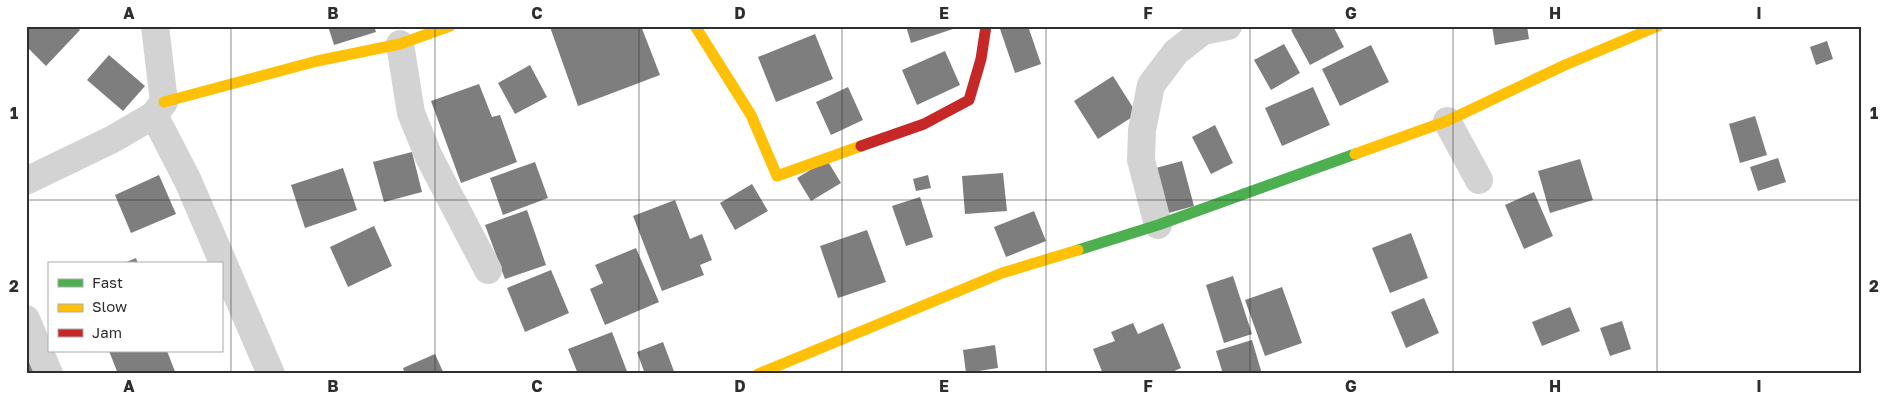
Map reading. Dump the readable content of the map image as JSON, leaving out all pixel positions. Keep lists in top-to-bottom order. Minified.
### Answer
{"legend":["Fast","Slow","Jam"],"grid":{"columns":["A","B","C","D","E","F","G","H","I"],"rows":["1","2"]}}
